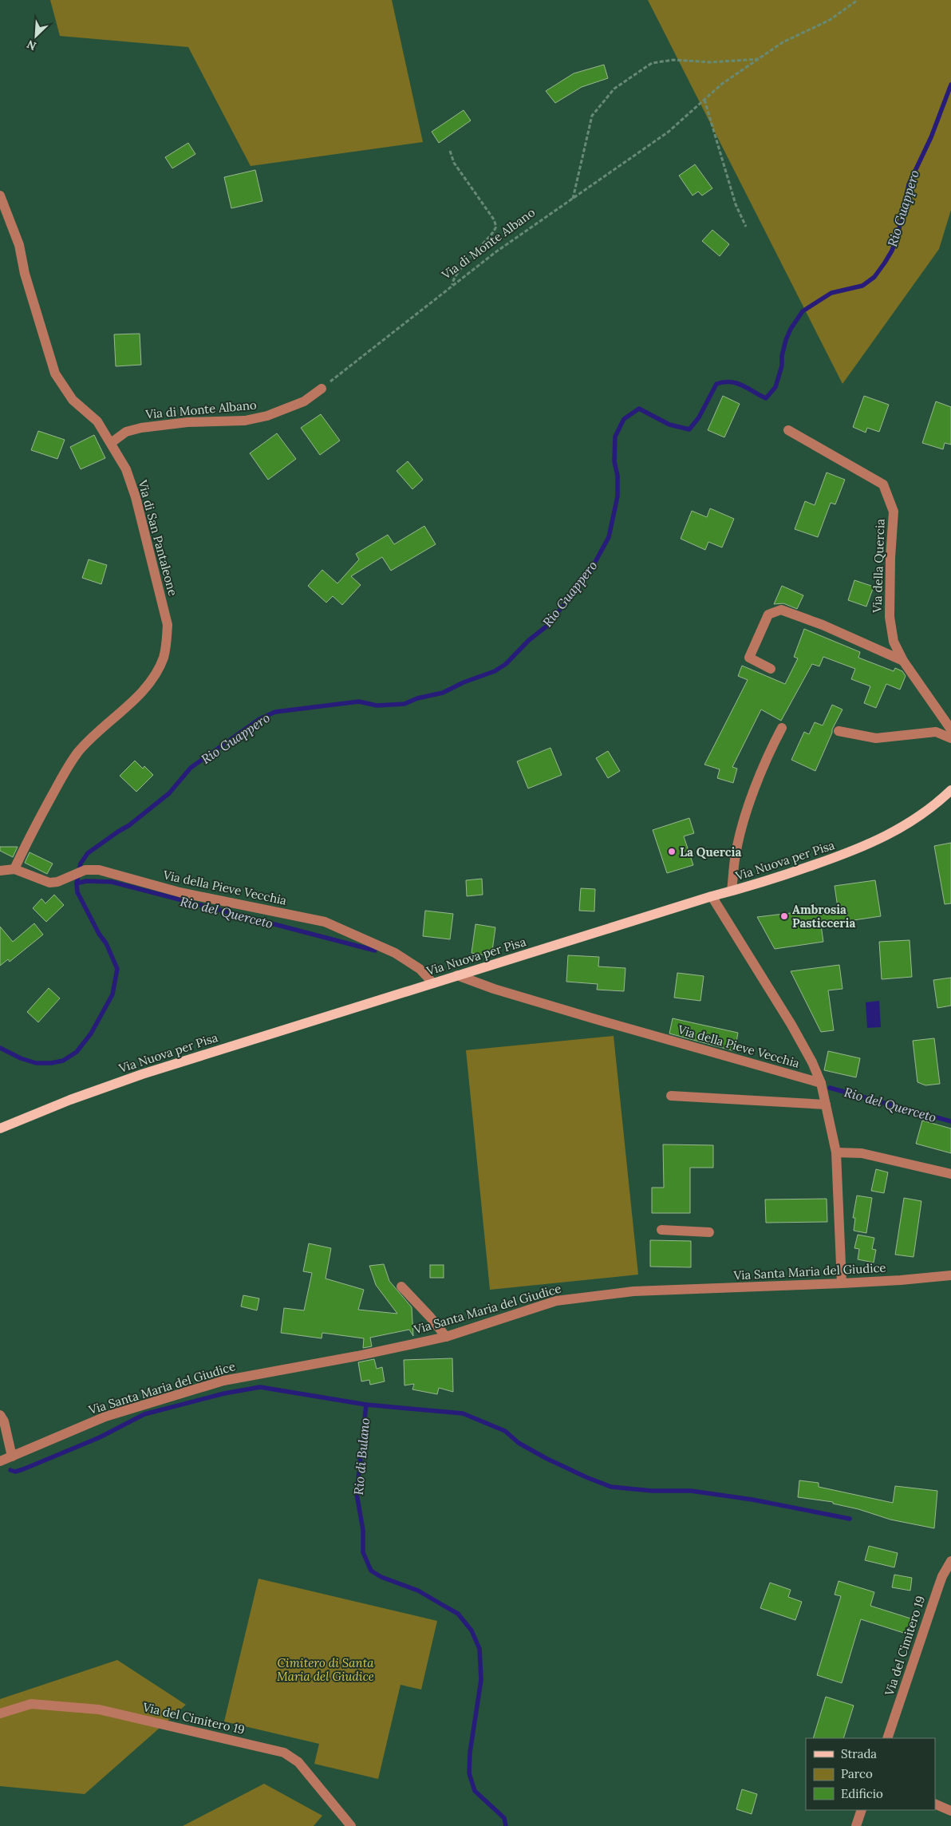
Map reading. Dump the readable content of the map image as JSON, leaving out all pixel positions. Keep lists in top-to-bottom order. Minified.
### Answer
{"streets":{"main road":["Via Nuova per Pisa"],"street":["Via di Monte Albano","Via di San Pantaleone","Via della Quercia","Via della Pieve Vecchia","Via Santa Maria del Giudice","Via del Cimitero 19"]},"crossings":[["Via di Monte Albano","Via di San Pantaleone"],["Via di San Pantaleone","Via della Pieve Vecchia"],["Via Nuova per Pisa","Via della Pieve Vecchia"]],"water":["Rio Guappero","Rio del Querceto","Rio di Bulano"],"parks":["Cimitero di Santa Maria del Giudice"],"places":["La Quercia","Ambrosia Pasticceria"],"legend":["Strada","Parco","Edificio"],"north":"bottom left"}
